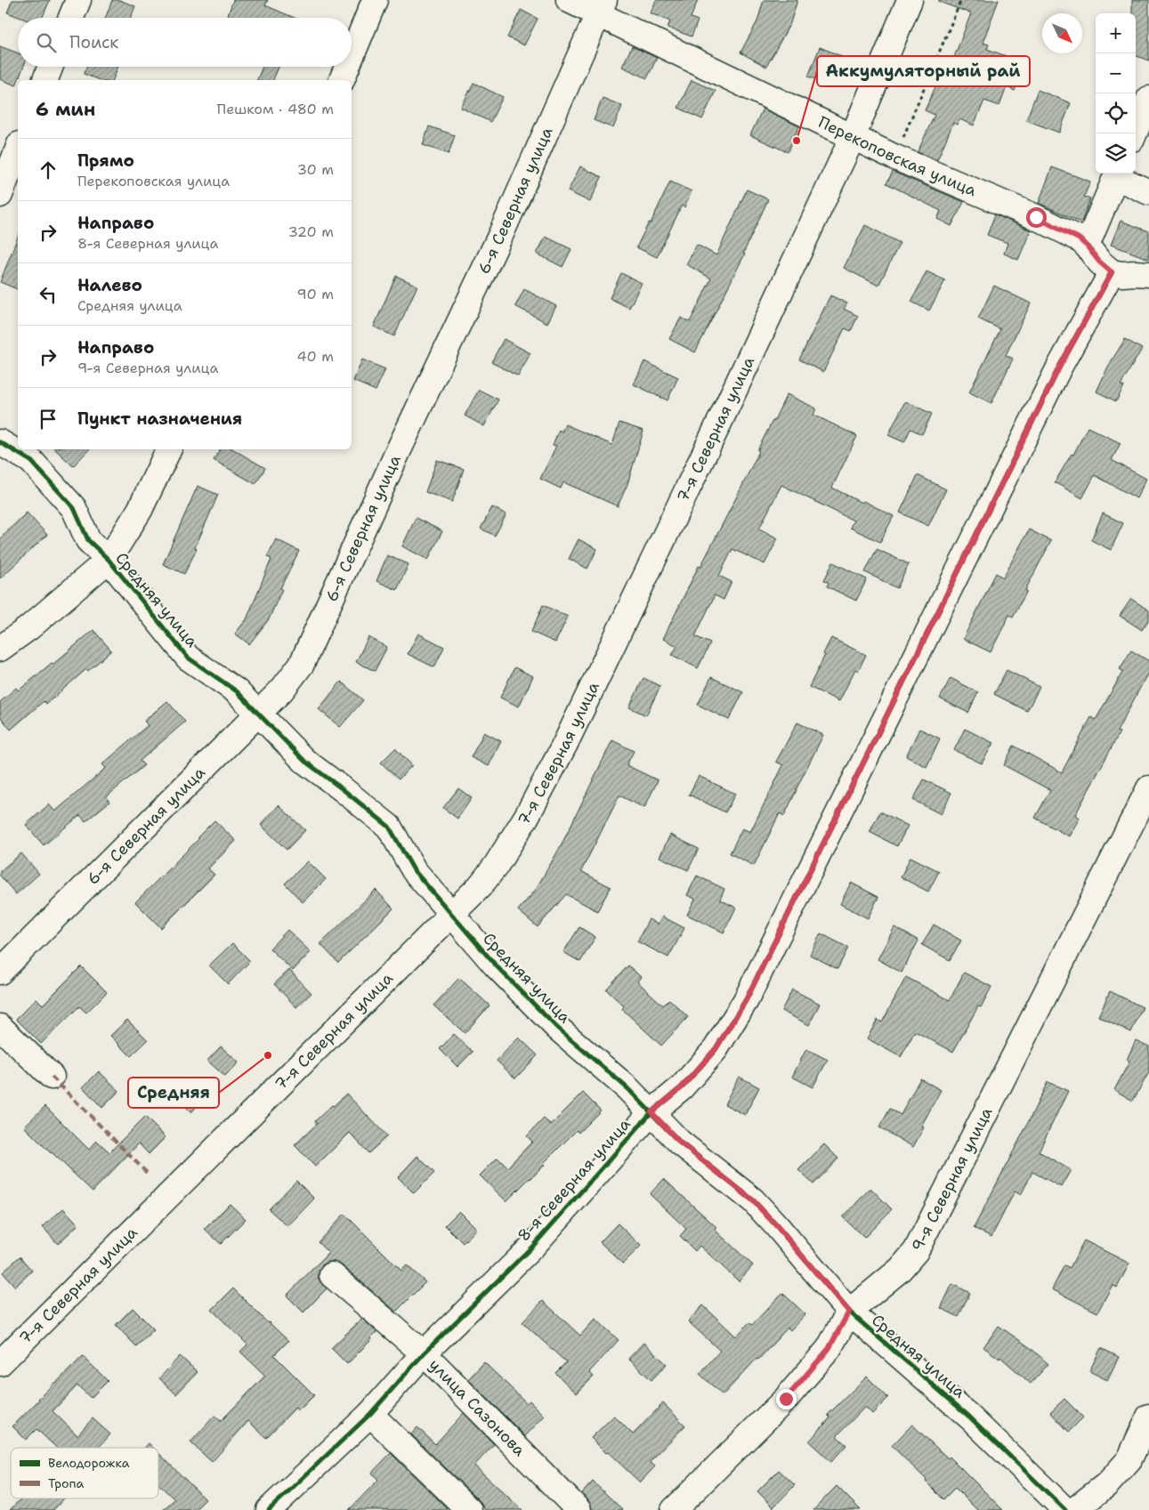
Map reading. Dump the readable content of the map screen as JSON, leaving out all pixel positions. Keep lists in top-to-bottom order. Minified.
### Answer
{"streets":{"street":["Перекоповская улица","6-я Северная улица","7-я Северная улица","Средняя улица","9-я Северная улица","8-я Северная улица","улица Сазонова"]},"crossings":[["Перекоповская улица","6-я Северная улица"],["Перекоповская улица","7-я Северная улица"],["Перекоповская улица","8-я Северная улица"],["6-я Северная улица","Средняя улица"],["7-я Северная улица","Средняя улица"],["Средняя улица","9-я Северная улица"],["Средняя улица","8-я Северная улица"],["8-я Северная улица","улица Сазонова"]],"places":["Аккумуляторный рай","Средняя"],"legend":["Велодорожка","Тропа"],"north":"bottom right","page":{"map_buttons":["+","−"],"search":"Поиск","heading":["6 мин","Пешком · 480 m"],"list":[["Прямо","Перекоповская улица","30 m"],["Направо","8-я Северная улица","320 m"],["Налево","Средняя улица","90 m"],["Направо","9-я Северная улица","40 m"],"Пункт назначения"]}}
